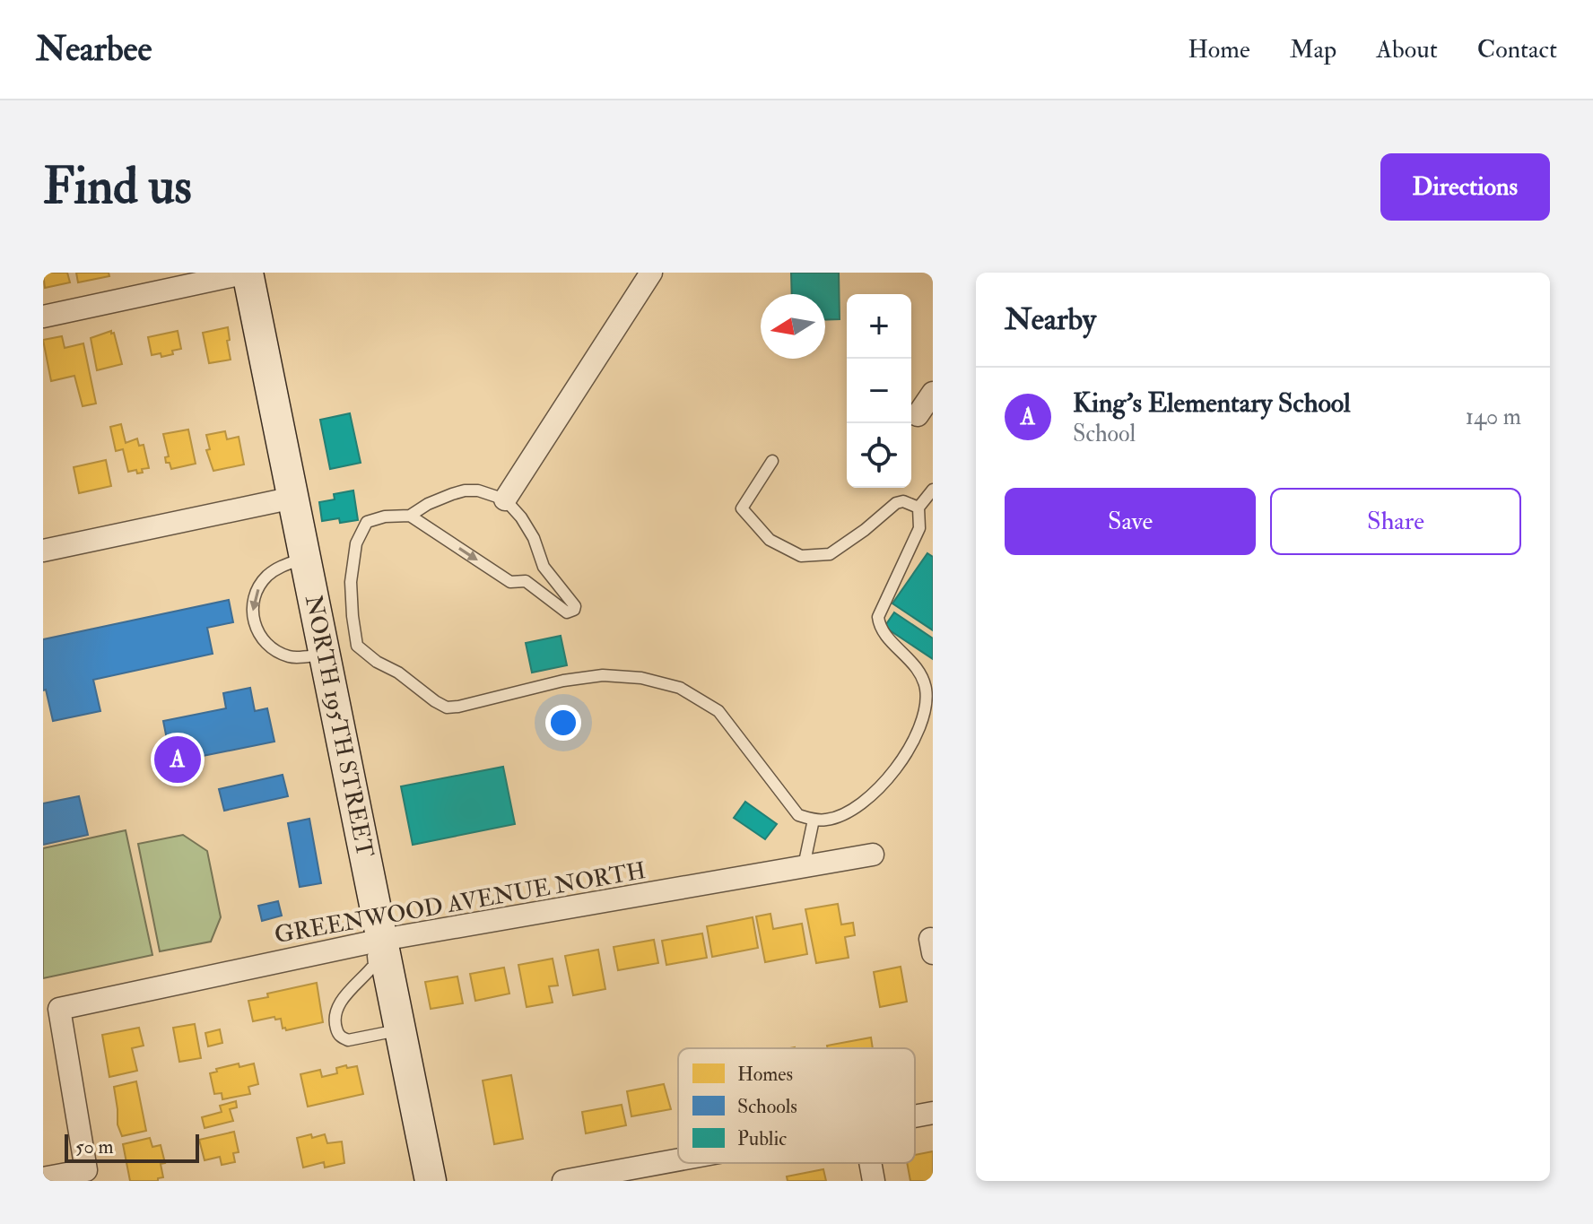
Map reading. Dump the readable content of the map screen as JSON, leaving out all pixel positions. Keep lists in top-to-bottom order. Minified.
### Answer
{"streets":{"street":["NORTH 195TH STREET","GREENWOOD AVENUE NORTH"]},"crossings":[["NORTH 195TH STREET","GREENWOOD AVENUE NORTH"]],"legend":["Homes","Schools","Public"],"scale_bar":"50 m","north":"left","page":{"header":"Nearbee","nav":["Home","Map","About","Contact"],"buttons":["Directions",["Save","Share"]],"title":"Find us","heading":"Nearby","map_buttons":["+","−"],"list":[{"mark":"A","name":"King's Elementary School","note":"School","value":"140 m"}],"pins":"A","scale":"50 m"}}
